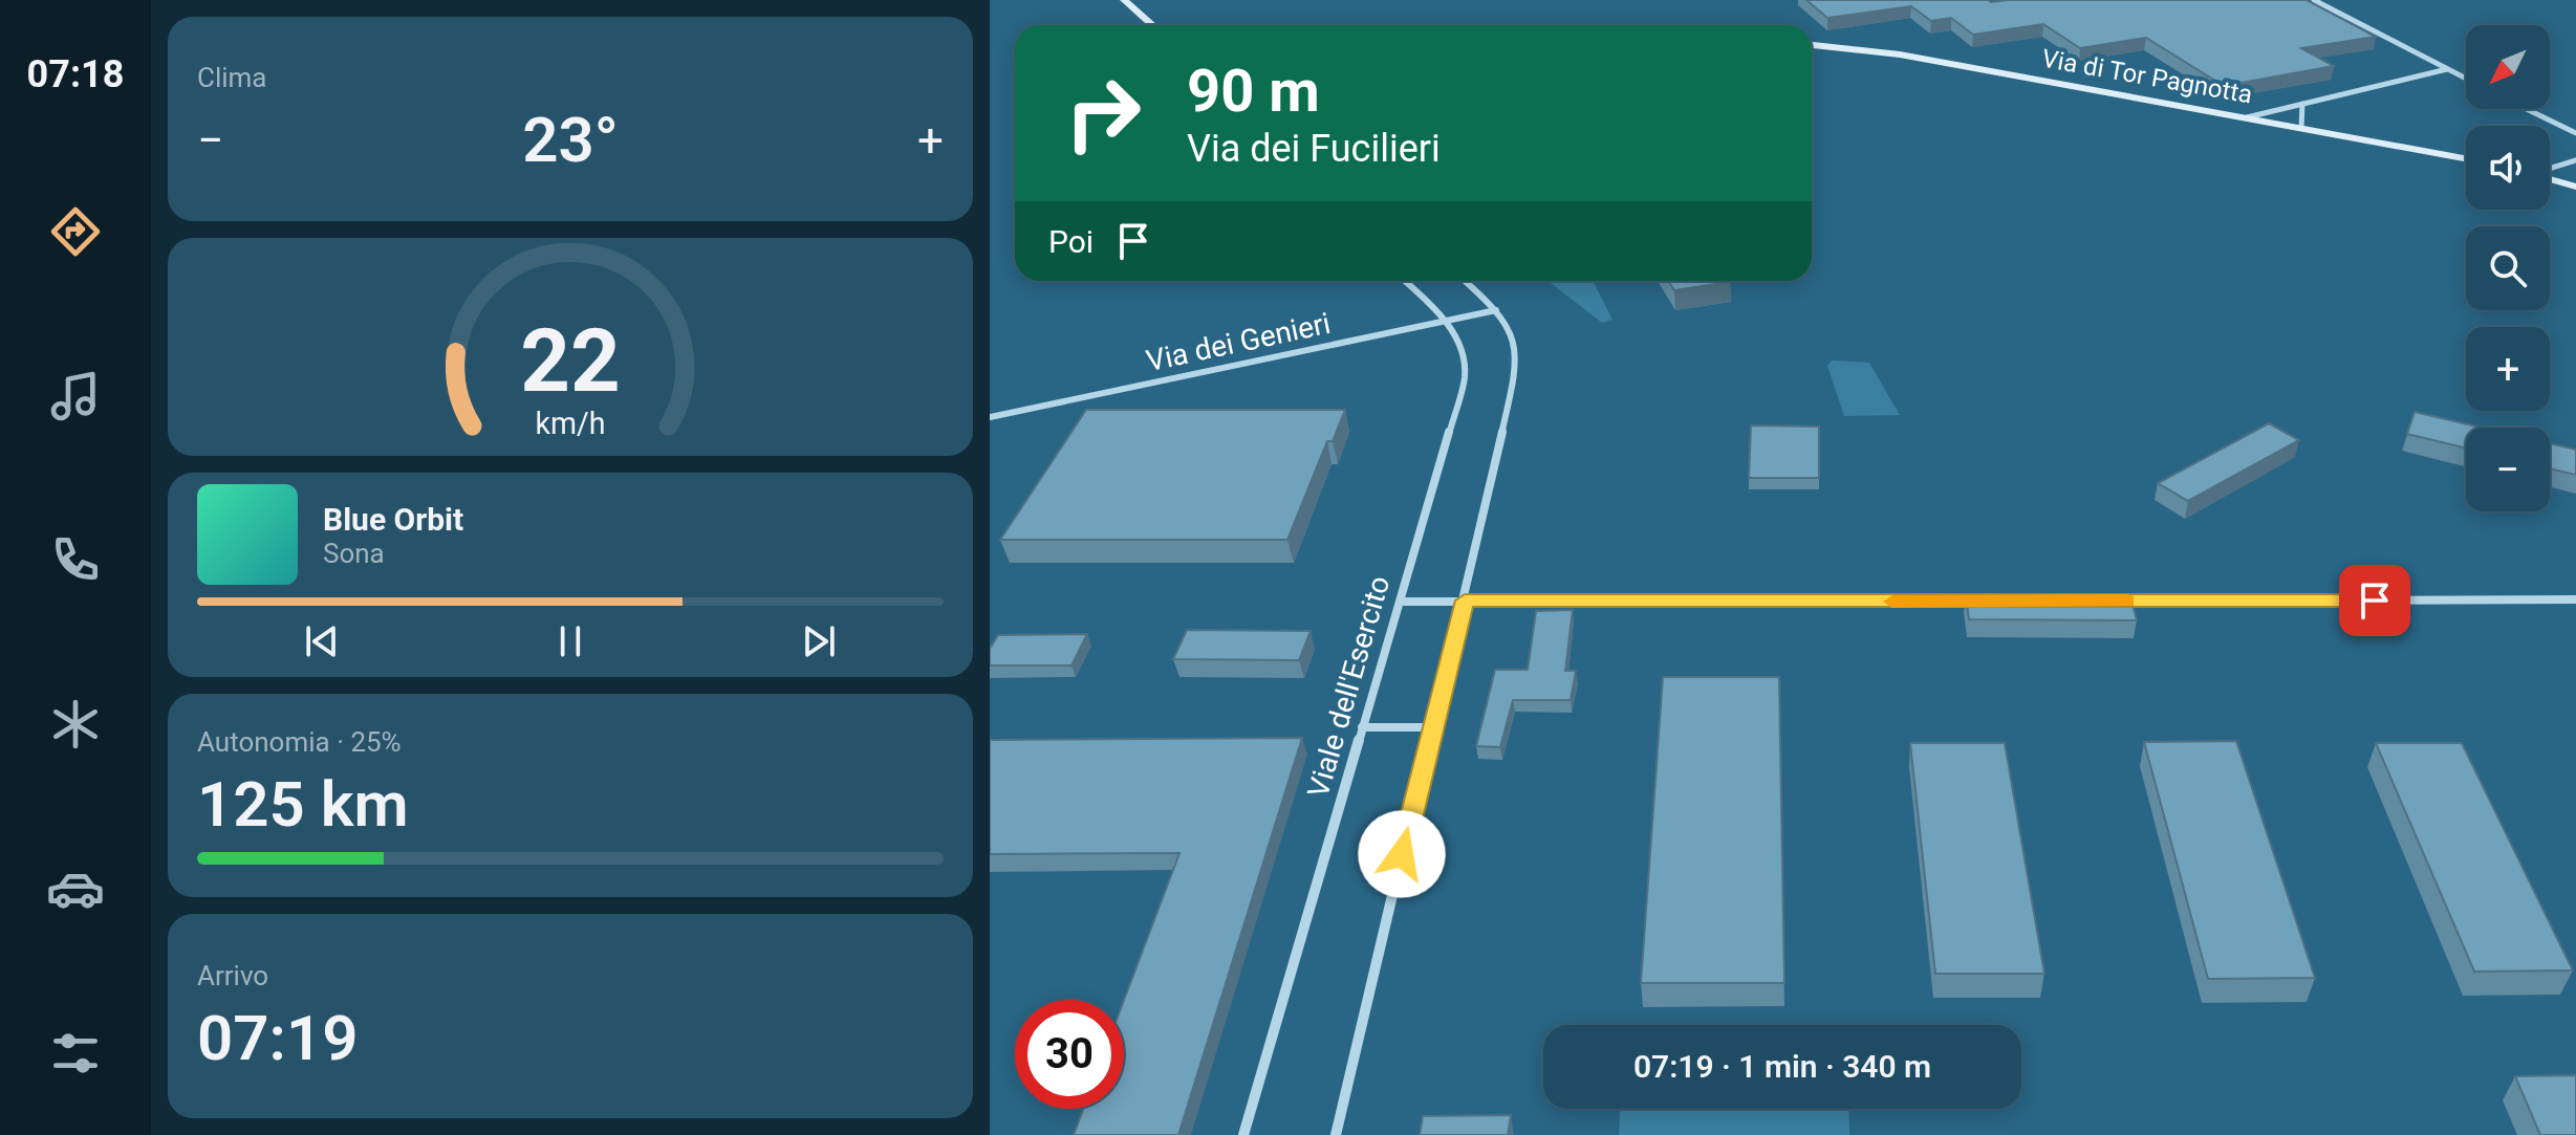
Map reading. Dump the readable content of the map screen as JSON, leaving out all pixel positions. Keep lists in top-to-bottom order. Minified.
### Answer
{"streets":{"street":["Via di Tor Pagnotta","Via dei Genieri","Viale dell'Esercito"]},"crossings":[["Via dei Genieri","Viale dell'Esercito"]],"north":"bottom left","page":{"tabs":"07:18","tile":["Clima",["Autonomia · 25%","125 km"],["Arrivo","07:19"]],"map_buttons":["+","−"],"turn":["90 m","Via dei Fucilieri"],"heat":["−","23°","+"],"then":"Poi","song":["Blue Orbit","Sona"],"limit":"30","trip":"07:19 · 1 min · 340 m","gauge":["22","km/h"]}}
